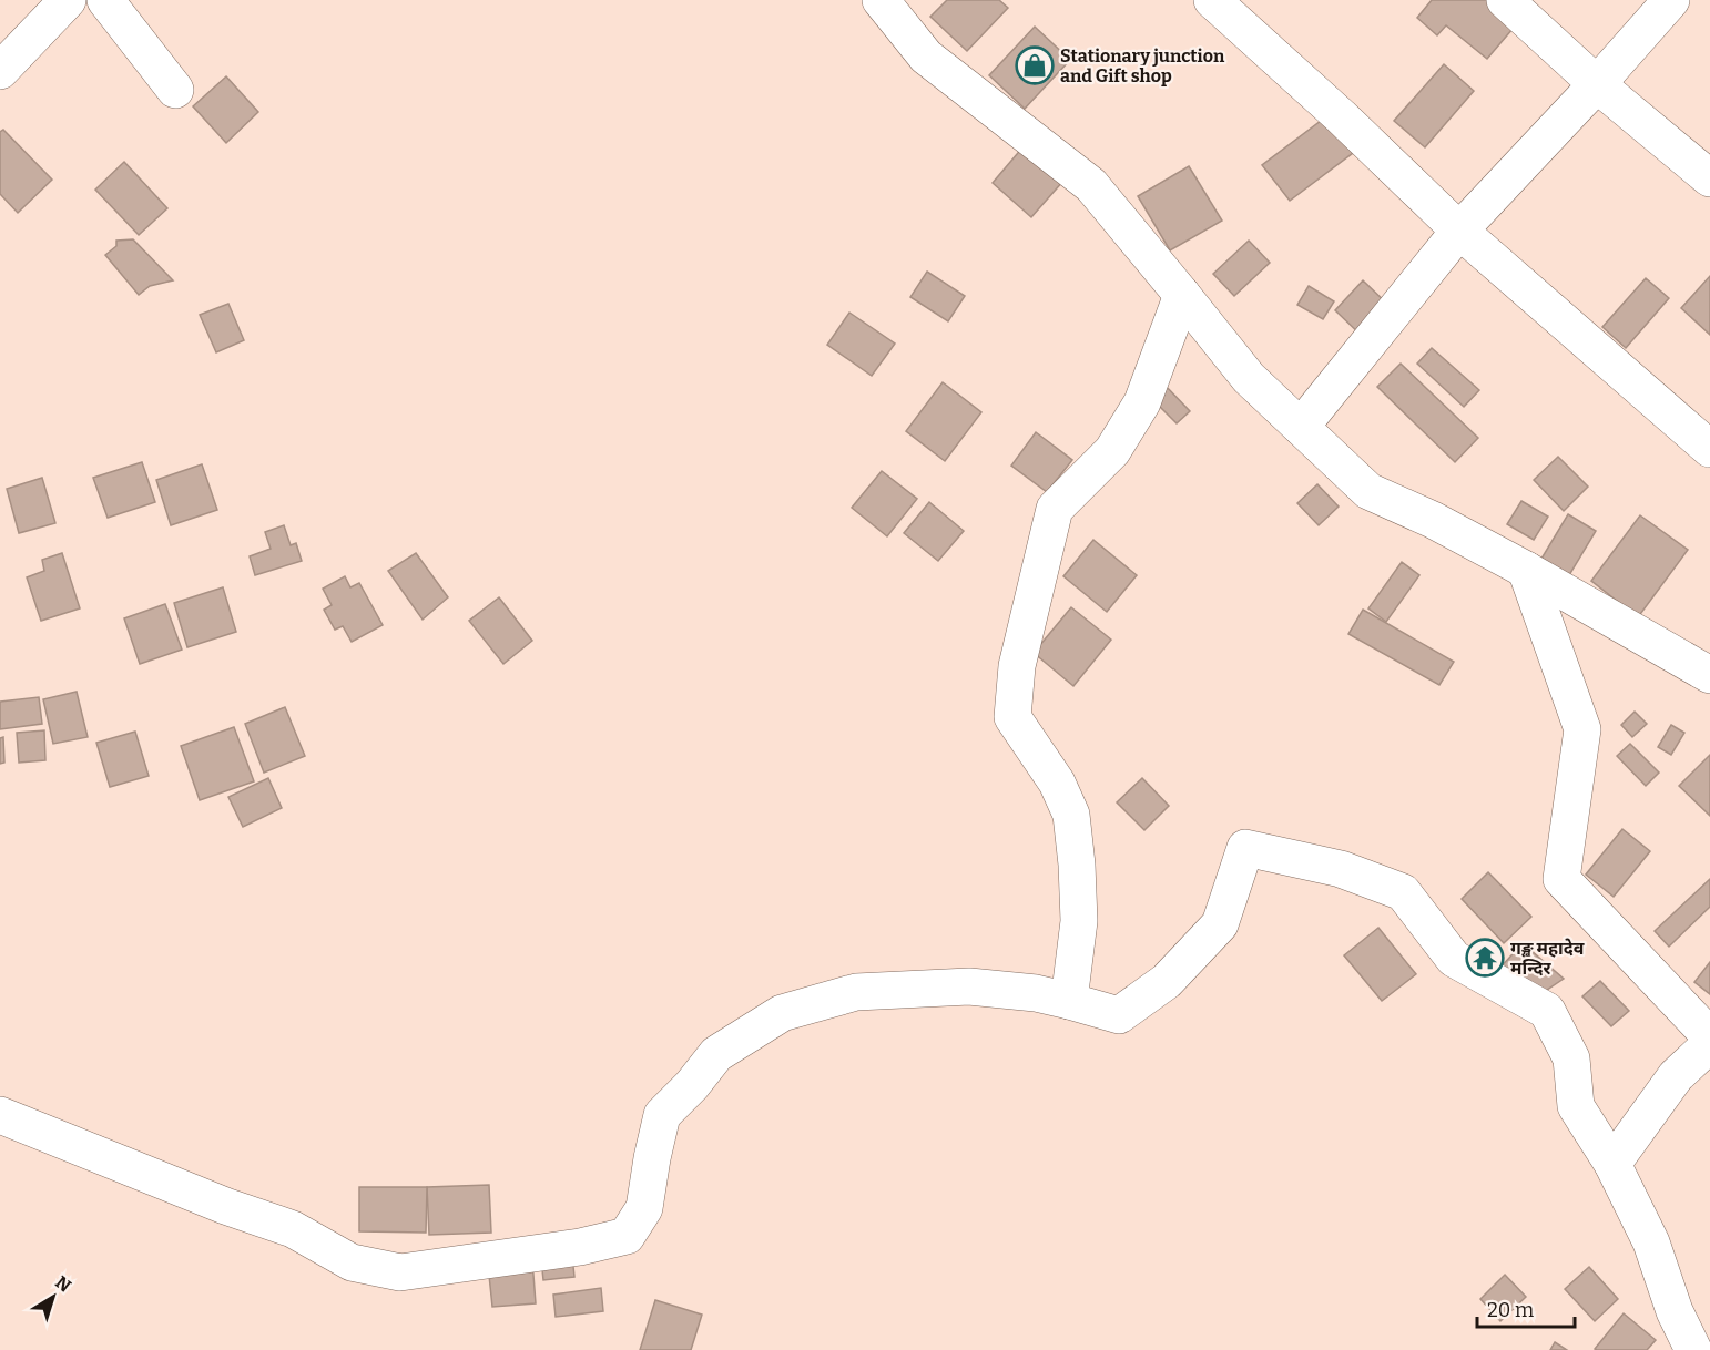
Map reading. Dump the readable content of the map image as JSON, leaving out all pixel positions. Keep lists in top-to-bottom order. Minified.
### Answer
{"places":{"shop":["Stationary junction and Gift shop"],"temple":["गङ्खु महादेव मन्दिर"]},"scale_bar":"20 m","north":"top right"}
